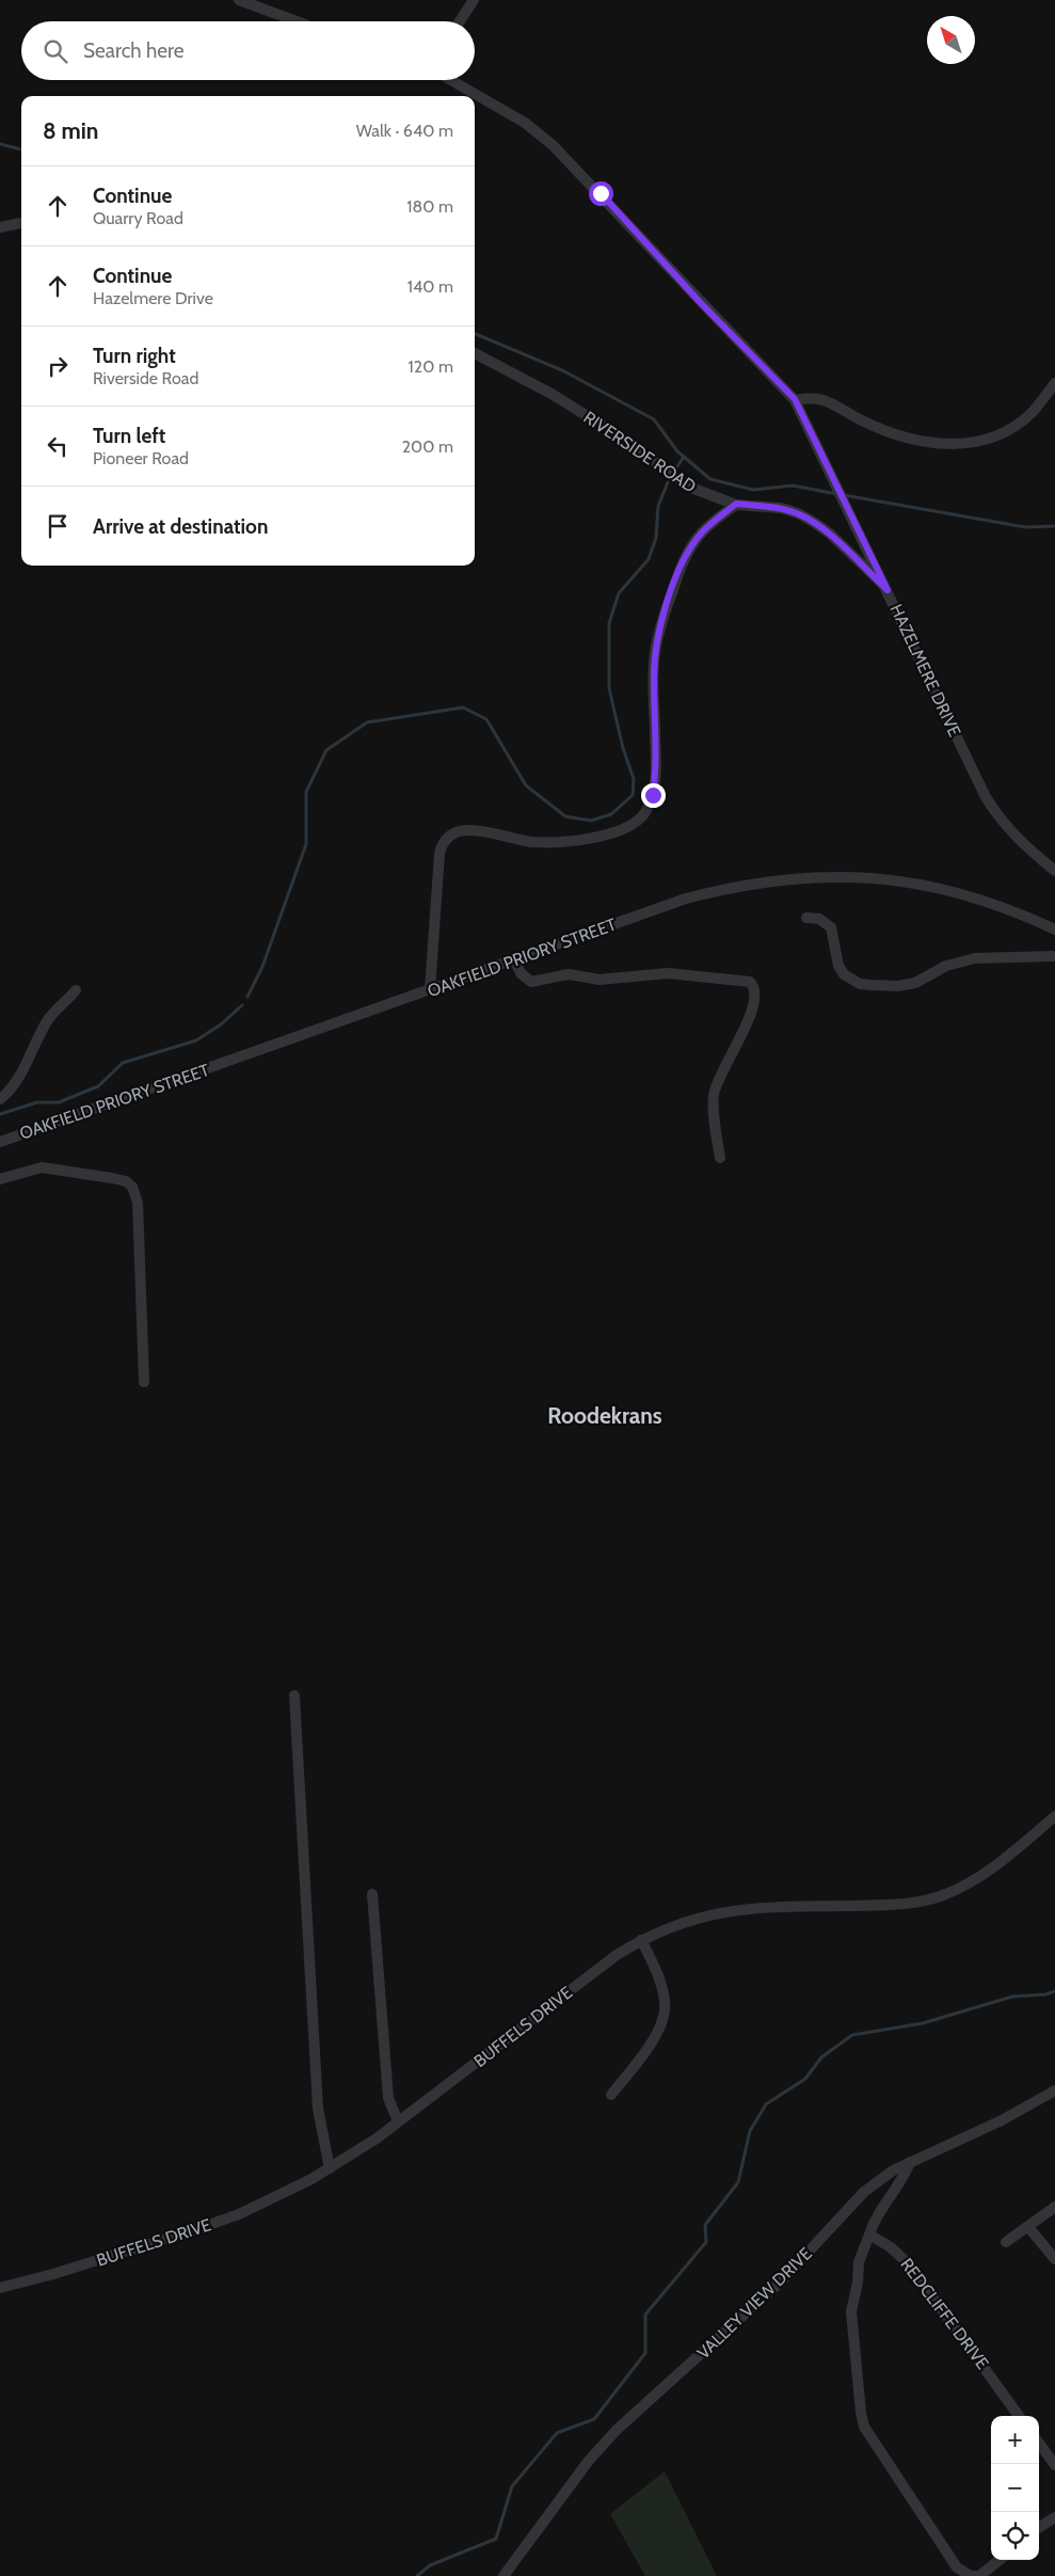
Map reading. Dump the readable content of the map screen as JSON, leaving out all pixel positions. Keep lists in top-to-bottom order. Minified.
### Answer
{"streets":{"street":["RIVERSIDE ROAD","HAZELMERE DRIVE","OAKFIELD PRIORY STREET","BUFFELS DRIVE","VALLEY VIEW DRIVE","REDCLIFFE DRIVE"]},"crossings":[["RIVERSIDE ROAD","HAZELMERE DRIVE"]],"districts":["Roodekrans"],"north":"top left","page":{"search":"Search here","heading":["8 min","Walk · 640 m"],"list":[["Continue","Quarry Road","180 m"],["Continue","Hazelmere Drive","140 m"],["Turn right","Riverside Road","120 m"],["Turn left","Pioneer Road","200 m"],"Arrive at destination"],"map_buttons":["+","−"]}}
